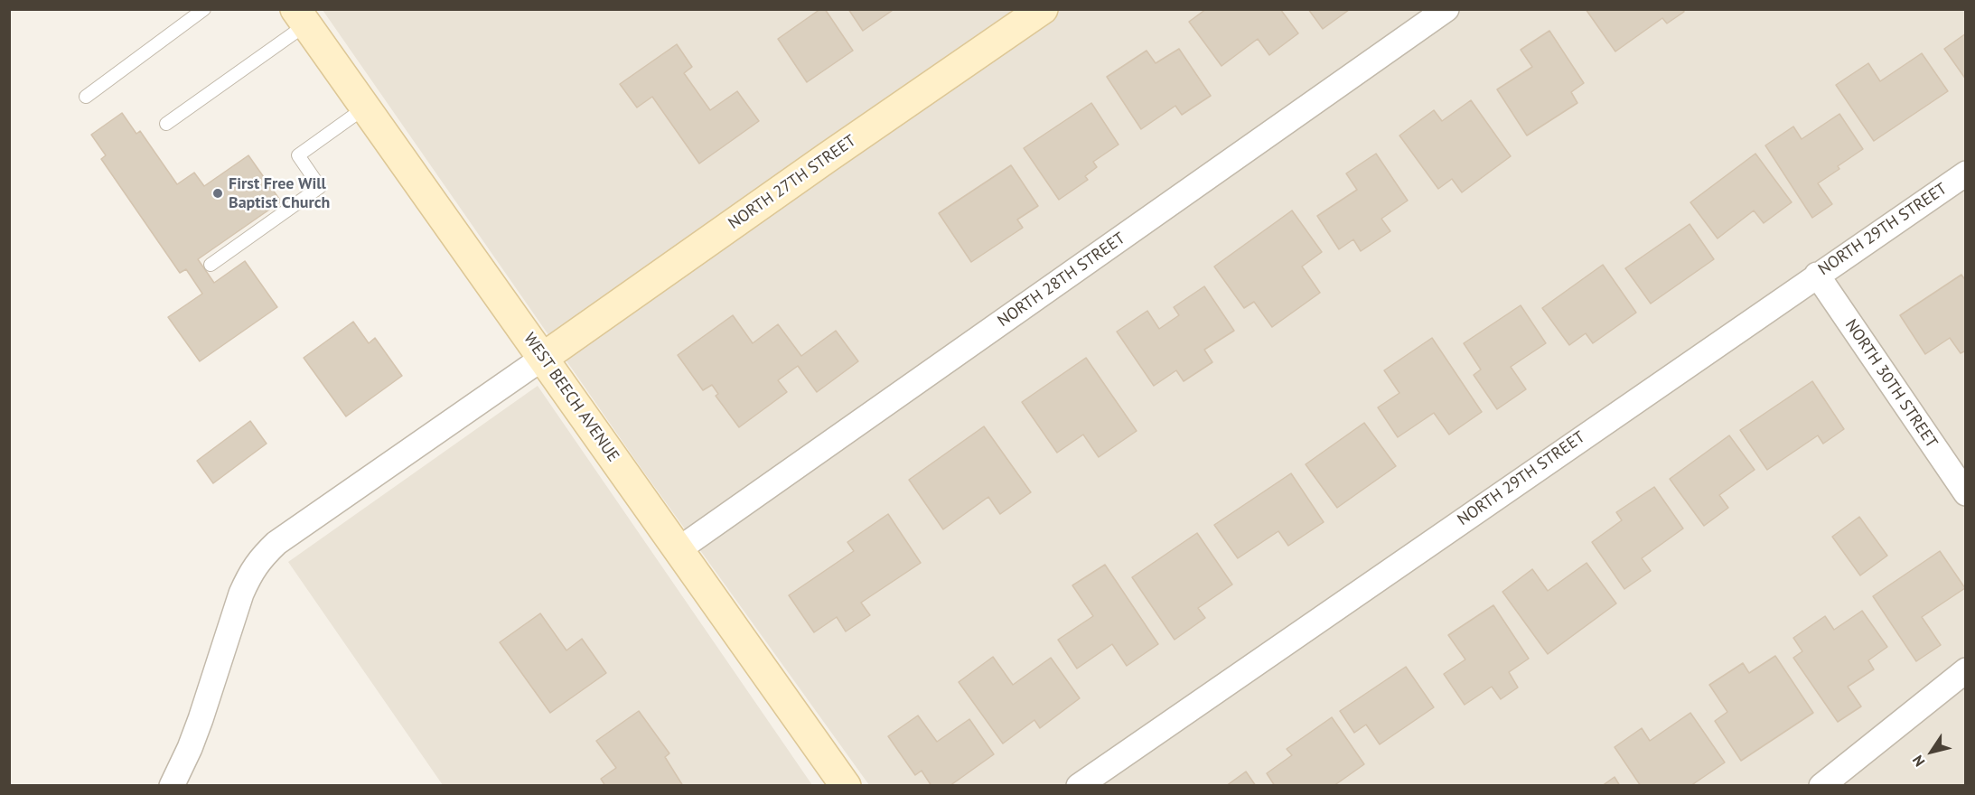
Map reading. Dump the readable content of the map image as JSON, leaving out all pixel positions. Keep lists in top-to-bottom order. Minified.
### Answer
{"streets":{"main road":["NORTH 27TH STREET","WEST BEECH AVENUE"],"street":["NORTH 29TH STREET","NORTH 28TH STREET","NORTH 30TH STREET"]},"crossings":[["NORTH 27TH STREET","WEST BEECH AVENUE"],["NORTH 29TH STREET","NORTH 30TH STREET"],["NORTH 28TH STREET","WEST BEECH AVENUE"]],"places":["First Free Will Baptist Church"],"north":"bottom left"}
